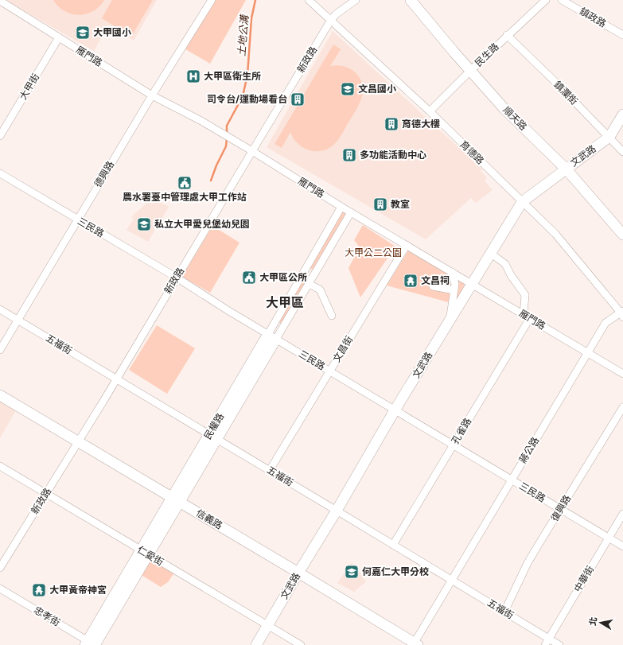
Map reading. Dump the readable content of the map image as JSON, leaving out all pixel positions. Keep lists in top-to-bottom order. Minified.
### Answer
{"streets":{"street":["鎮政路","民生路","雁門路","新政路","大甲街","鎮瀾街","順天路","育德路","文武路","德興路","三民路","五福街","文昌街","民權路","孔雀路","蔣公路","復興路","信義路","仁愛街","中華街","忠孝街"]},"crossings":[["民生路","鎮瀾街"],["民生路","順天路"],["民生路","育德路"],["雁門路","新政路"],["雁門路","大甲街"],["雁門路","文武路"],["雁門路","德興路"],["雁門路","文昌街"],["雁門路","民權路"],["雁門路","孔雀路"],["雁門路","蔣公路"],["新政路","育德路"],["新政路","三民路"],["新政路","五福街"],["新政路","信義路"],["新政路","仁愛街"],["鎮瀾街","文武路"],["順天路","文武路"],["育德路","文武路"],["育德路","蔣公路"],["文武路","三民路"],["文武路","五福街"],["文武路","信義路"],["文武路","仁愛街"],["德興路","三民路"],["德興路","五福街"],["三民路","文昌街"],["三民路","民權路"],["三民路","孔雀路"],["三民路","蔣公路"],["三民路","復興路"],["三民路","中華街"],["五福街","文昌街"],["五福街","民權路"],["五福街","孔雀路"],["五福街","蔣公路"],["五福街","復興路"],["五福街","中華街"],["民權路","信義路"],["民權路","仁愛街"],["民權路","忠孝街"],["蔣公路","信義路"]],"districts":["大甲區"],"water":["土地公溝"],"parks":["大甲公二公園"],"places":{"school or university":["大甲國小","文昌國小","私立大甲愛兒堡幼兒園","何嘉仁大甲分校"],"hospital":["大甲區衛生所"],"building":["司令台/運動場看台","育德大樓","多功能活動中心","教室"],"public building":["農水署臺中管理處大甲工作站","大甲區公所"],"temple":["文昌祠","大甲黃帝神宮"]},"north":"left"}
